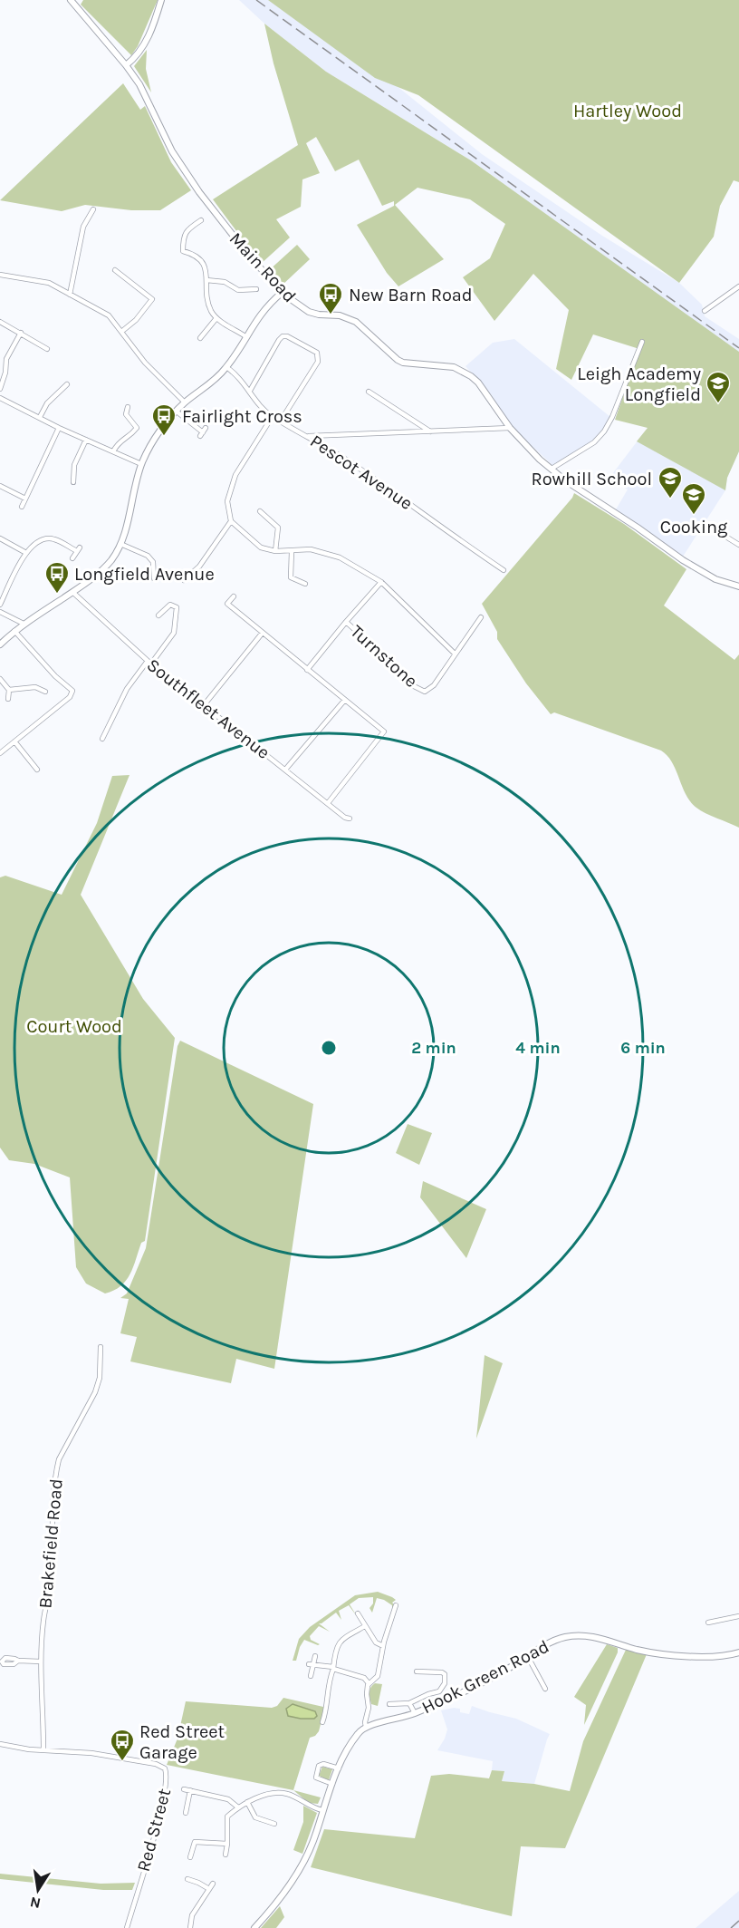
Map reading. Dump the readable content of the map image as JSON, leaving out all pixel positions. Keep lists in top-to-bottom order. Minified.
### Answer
{"streets":{"street":["Main Road","Pescot Avenue","Turnstone","Southfleet Avenue","Brakefield Road","Hook Green Road","Red Street"]},"crossings":[["Brakefield Road","Red Street"]],"parks":["Hartley Wood","Court Wood"],"places":{"bus stop":["New Barn Road","Fairlight Cross","Longfield Avenue","Red Street Garage"],"school or university":["Leigh Academy Longfield","Rowhill School","Cooking"]},"north":"bottom","rings":["2 min","4 min","6 min"]}
